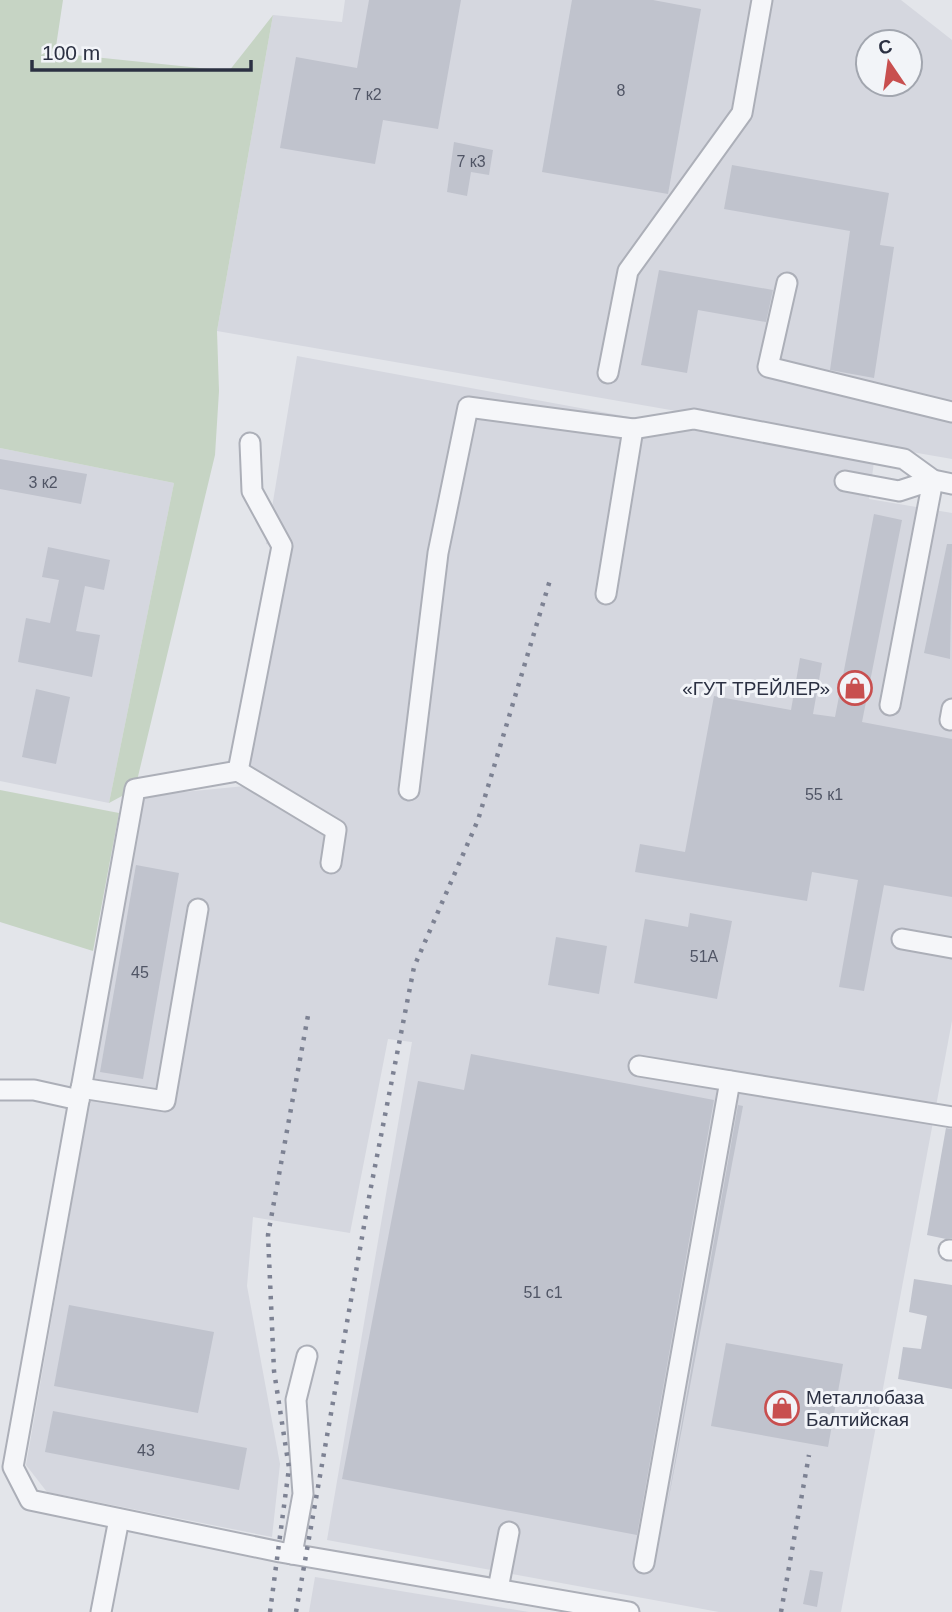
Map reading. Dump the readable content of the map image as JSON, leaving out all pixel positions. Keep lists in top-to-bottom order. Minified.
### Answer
{"places":{"shop":["«ГУТ ТРЕЙЛЕР»","Металлобаза Балтийская"]},"house_numbers":["8","7 к2","7 к3","3 к2","55 к1","51А","45","51 с1","43"],"scale_bar":"100 m","north":"top"}
